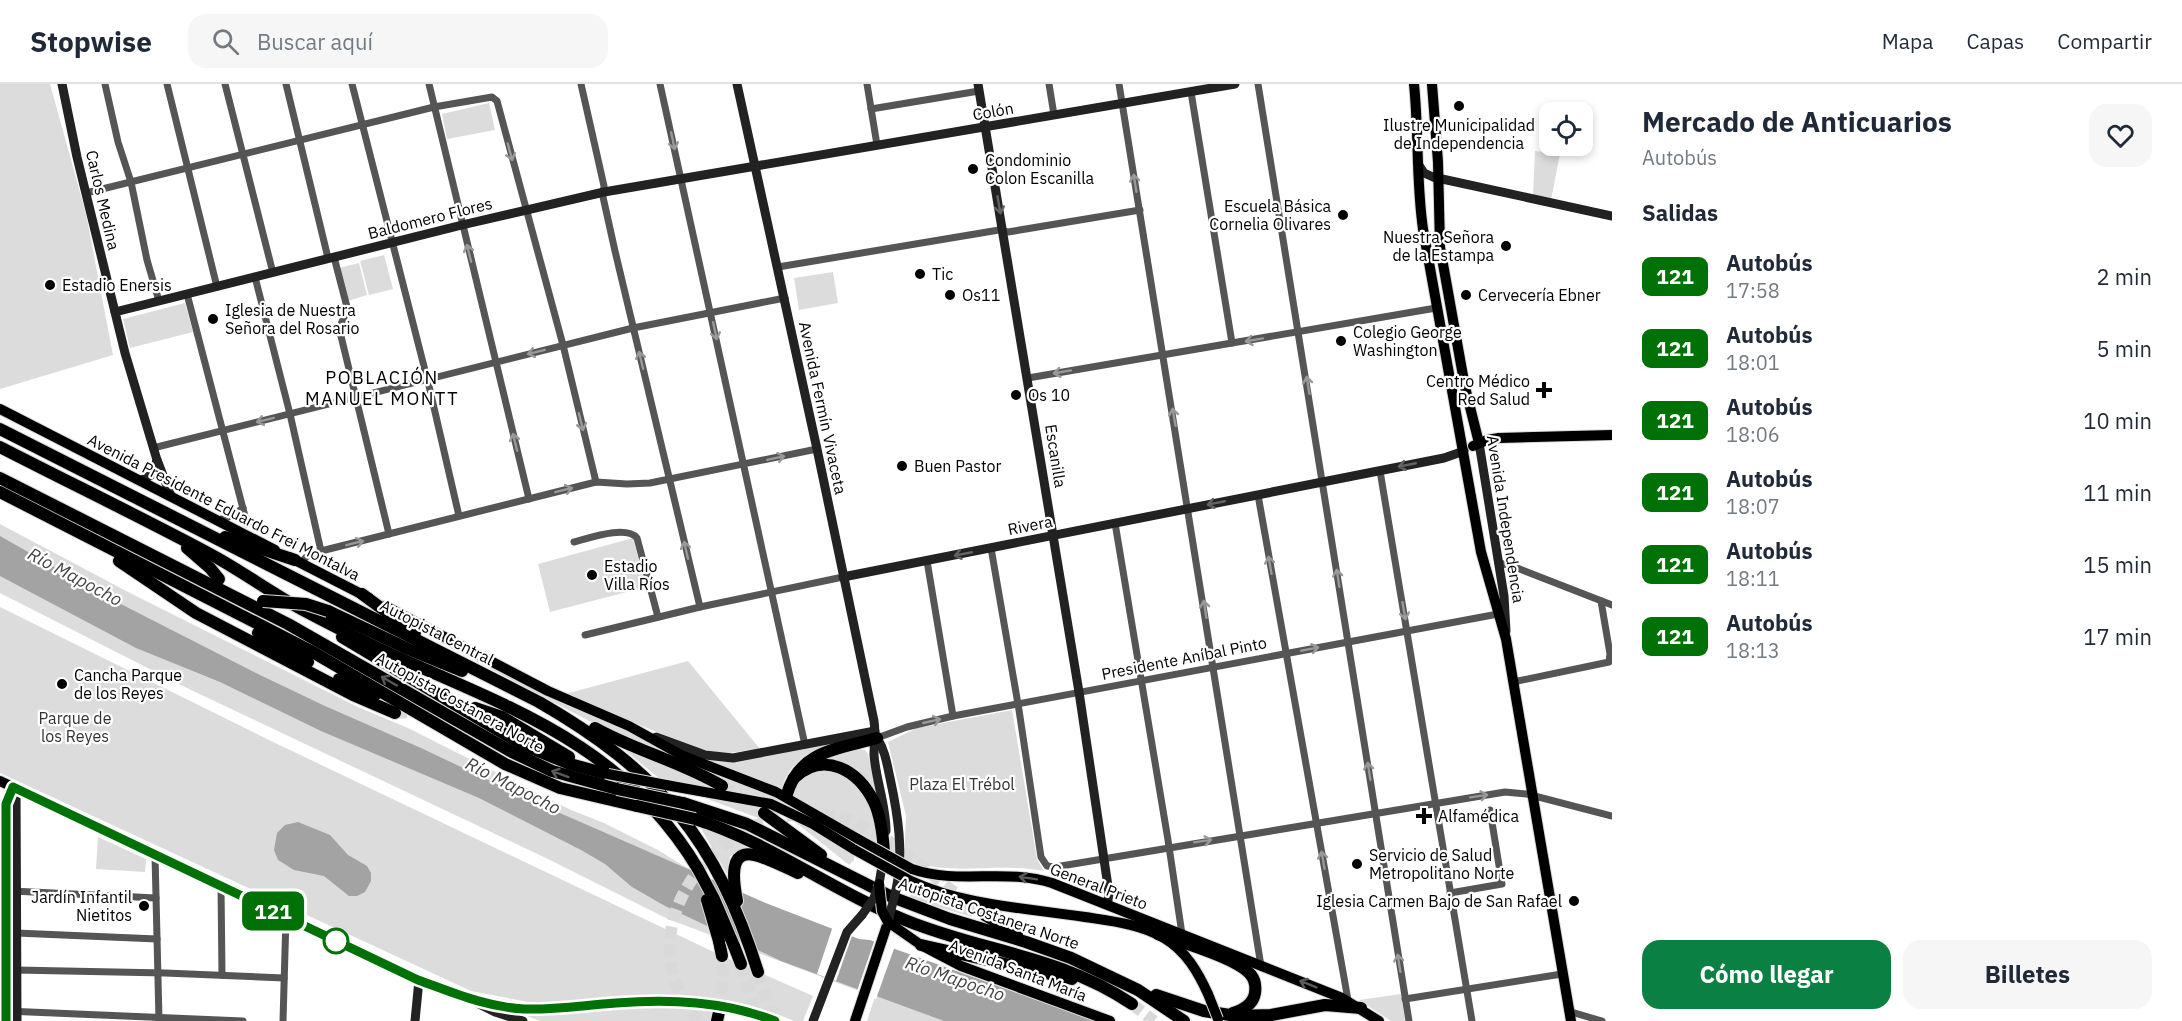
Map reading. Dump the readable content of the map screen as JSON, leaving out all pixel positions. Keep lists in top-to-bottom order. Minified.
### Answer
{"streets":{"highway":["Autopista Central","Autopista Costanera Norte"],"main road":["Avenida Presidente Eduardo Frei Montalva","Avenida Independencia","Rivera","General Prieto","Avenida Santa María"],"street":["Colón","Carlos Medina","Baldomero Flores","Avenida Fermín Vivaceta","Escanilla","Presidente Aníbal Pinto"]},"crossings":[["Colón","Baldomero Flores"],["Colón","Avenida Fermín Vivaceta"],["Colón","Escanilla"],["Carlos Medina","Baldomero Flores"],["Carlos Medina","Avenida Presidente Eduardo Frei Montalva"],["Baldomero Flores","Avenida Fermín Vivaceta"],["Avenida Fermín Vivaceta","Rivera"],["Avenida Fermín Vivaceta","Presidente Aníbal Pinto"],["Avenida Fermín Vivaceta","Avenida Santa María"],["Escanilla","Rivera"],["Escanilla","Presidente Aníbal Pinto"],["Escanilla","General Prieto"],["Avenida Presidente Eduardo Frei Montalva","Presidente Aníbal Pinto"],["Avenida Presidente Eduardo Frei Montalva","General Prieto"],["Avenida Independencia","Rivera"],["Avenida Independencia","Presidente Aníbal Pinto"],["Presidente Aníbal Pinto","General Prieto"]],"districts":["POBLACIÓN MANUEL MONTT"],"water":["Río Mapocho"],"parks":["Parque de los Reyes","Plaza El Trébol"],"places":{"other":["Ilustre Municipalidad de Independencia","Condominio Colon Escanilla","Escuela Básica Cornelia Olivares","Nuestra Señora de la Estampa","Tic","Estadio Enersis","Os11","Cervecería Ebner","Iglesia de Nuestra Señora del Rosario","Colegio George Washington","Os 10","Buen Pastor","Estadio Villa Ríos","Cancha Parque de los Reyes","Servicio de Salud Metropolitano Norte","Iglesia Carmen Bajo de San Rafael","Jardín Infantil Nietitos"],"health":["Centro Médico Red Salud","Alfamédica"]},"lines":["bus line 121"],"page":{"header":"Stopwise","search":"Buscar aquí","nav":["Mapa","Capas","Compartir"],"on_map":"121","heading":[["Mercado de Anticuarios","Autobús"],"Salidas"],"list":[{"mark":"121","name":"Autobús","note":"17:58","value":"2 min"},{"mark":"121","name":"Autobús","note":"18:01","value":"5 min"},{"mark":"121","name":"Autobús","note":"18:06","value":"10 min"},{"mark":"121","name":"Autobús","note":"18:07","value":"11 min"},{"mark":"121","name":"Autobús","note":"18:11","value":"15 min"},{"mark":"121","name":"Autobús","note":"18:13","value":"17 min"}],"buttons":["Cómo llegar","Billetes"]}}
